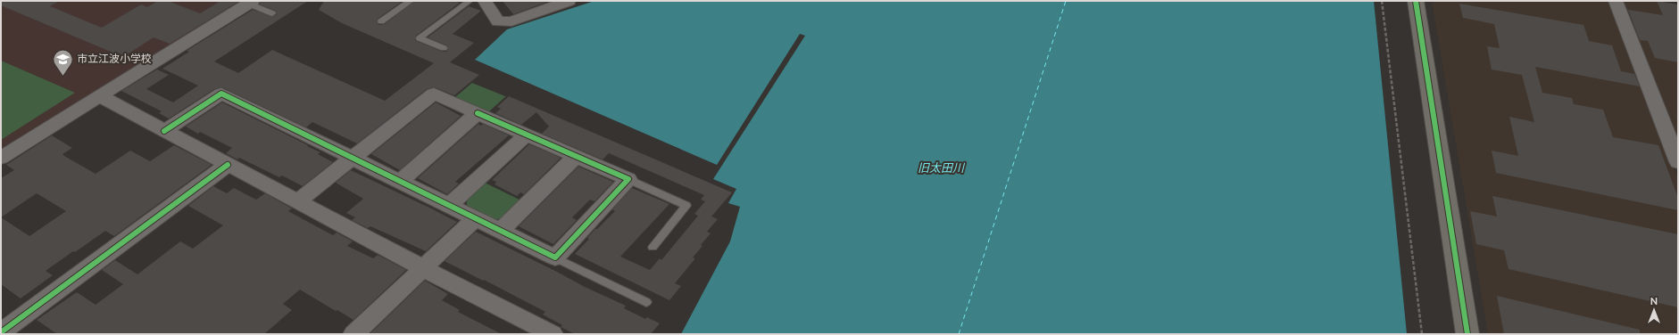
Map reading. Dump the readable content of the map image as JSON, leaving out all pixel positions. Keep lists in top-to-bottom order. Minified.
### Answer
{"water":["旧太田川"],"places":{"school or university":["市立江波小学校"]},"north":"top"}
